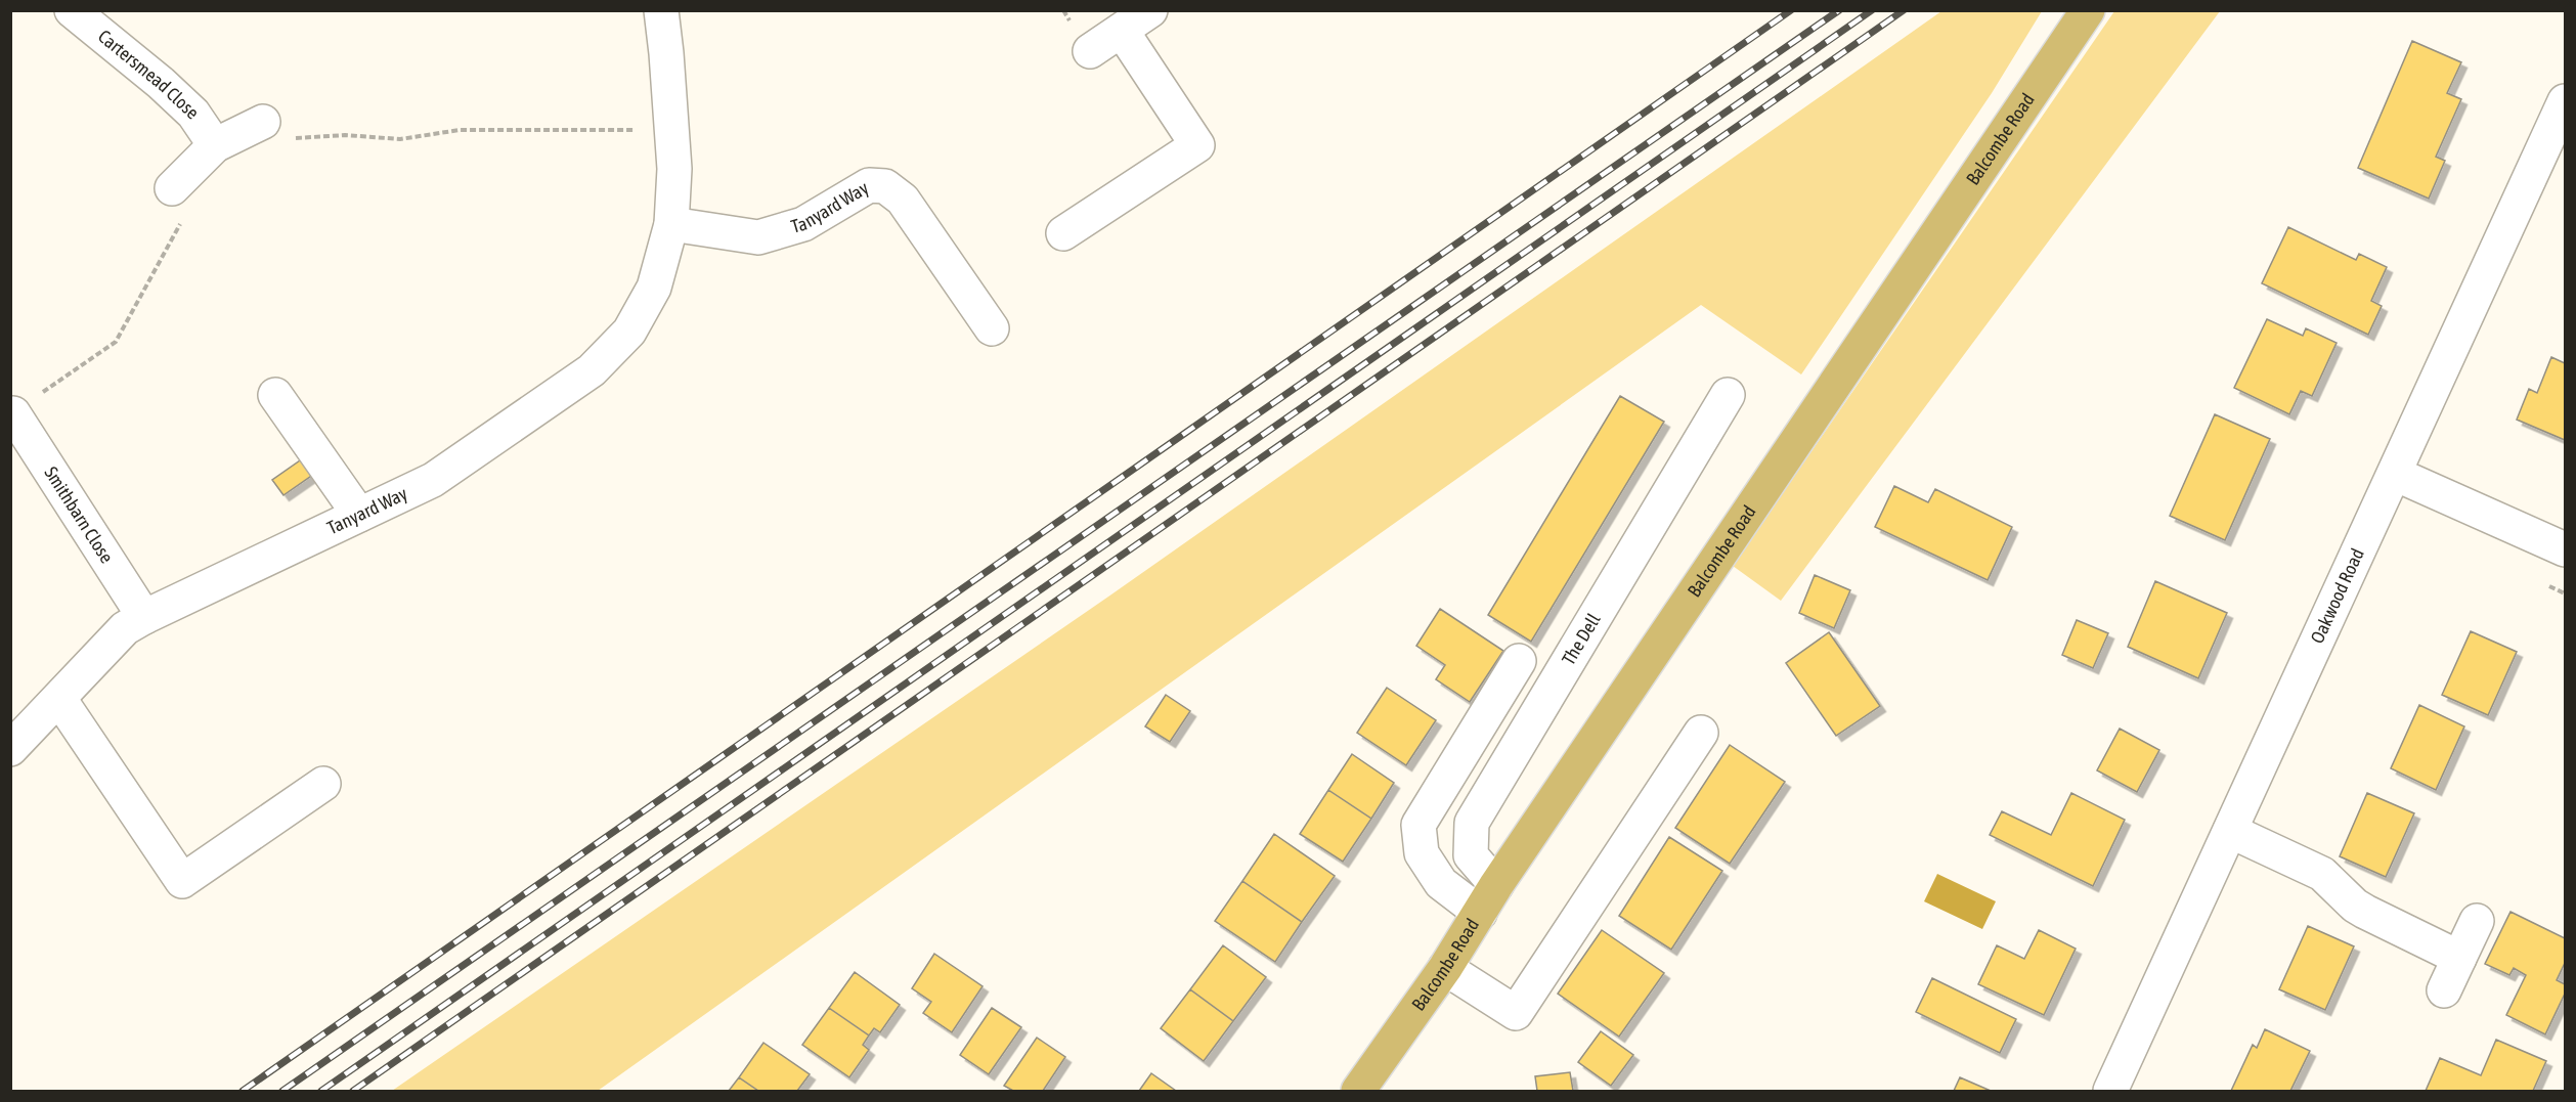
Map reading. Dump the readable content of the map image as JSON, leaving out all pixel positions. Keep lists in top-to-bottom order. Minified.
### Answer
{"streets":{"main road":["Balcombe Road"],"street":["Cartersmead Close","Tanyard Way","Smithbarn Close","Oakwood Road","The Dell"]},"crossings":[["Balcombe Road","The Dell"],["Tanyard Way","Smithbarn Close"]]}
